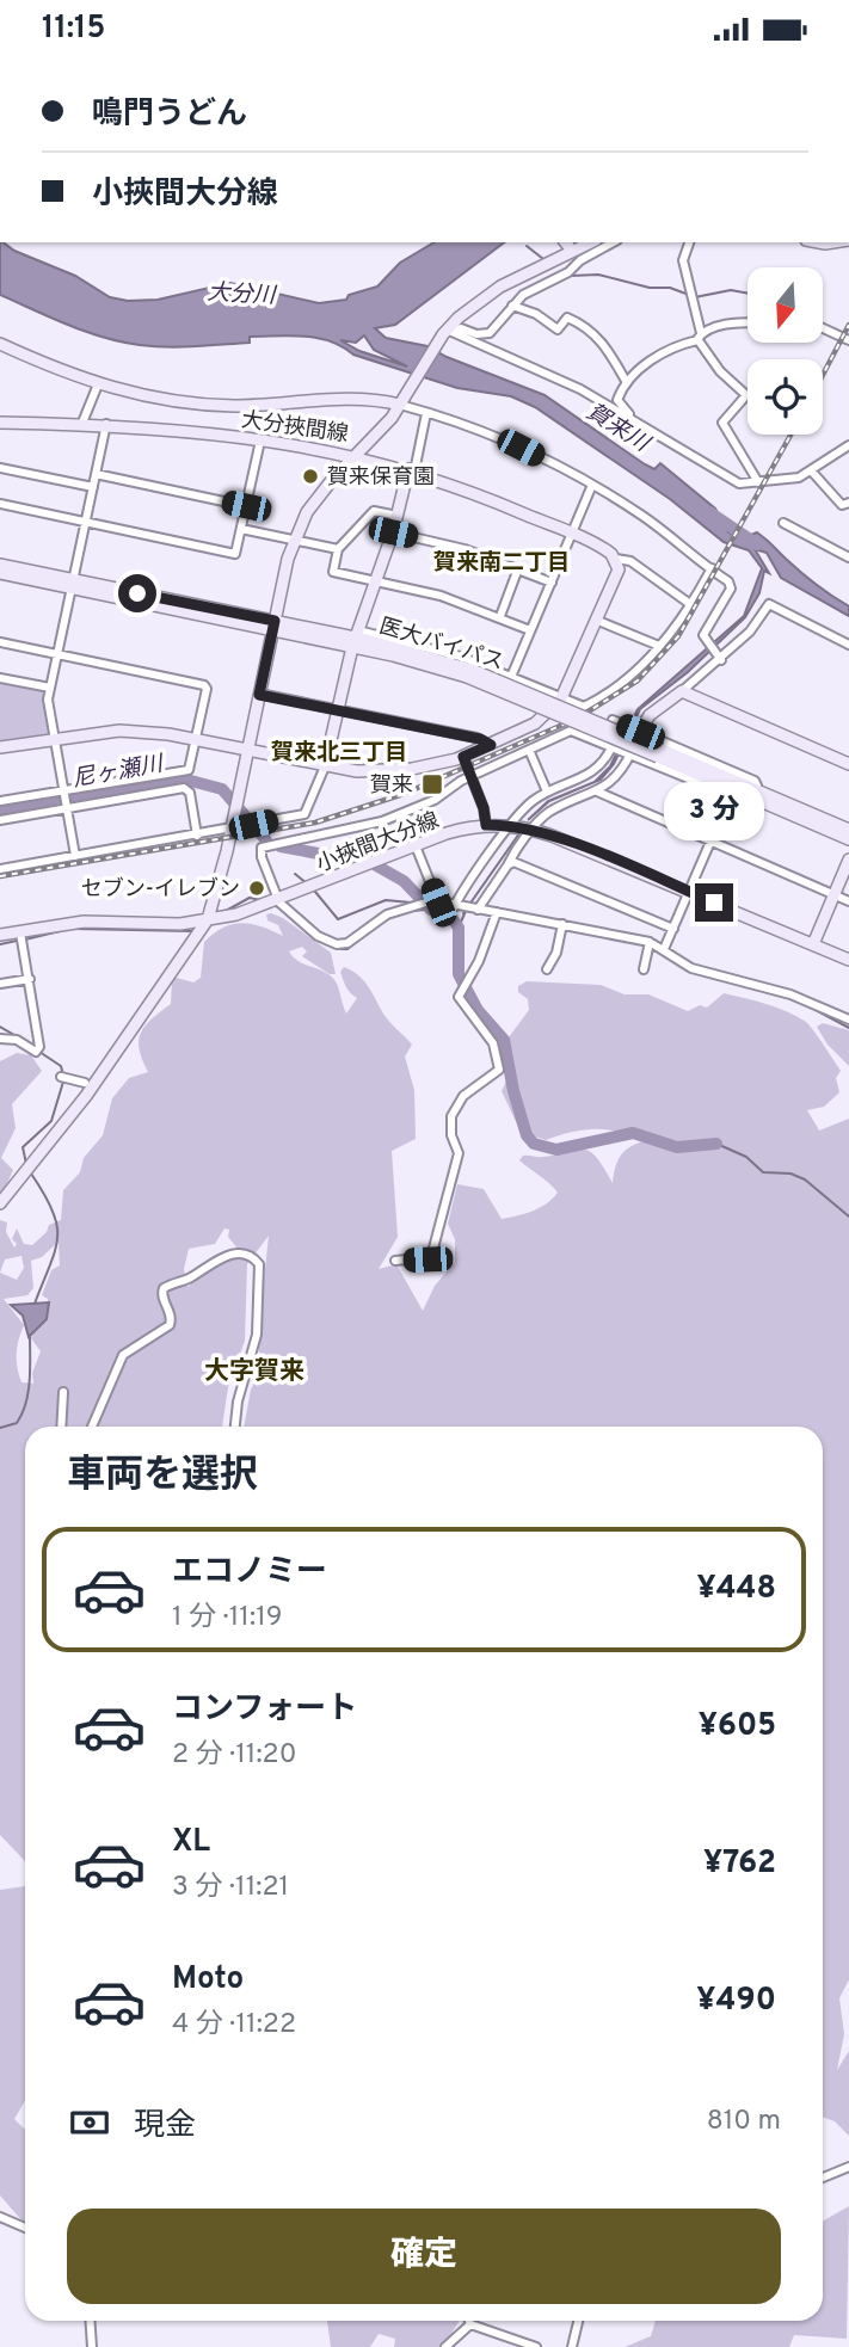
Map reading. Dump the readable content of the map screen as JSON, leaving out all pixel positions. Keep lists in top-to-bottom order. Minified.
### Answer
{"streets":{"street":["大分挾間線","医大バイパス","小挾間大分線"]},"districts":["賀来南二丁目","賀来北三丁目","大字賀来"],"water":["大分川","賀来川","尼ヶ瀬川"],"places":{"other":["賀来保育園","セブン-イレブン"],"transit":["賀来"]},"north":"bottom","page":{"status":"11:15","banner":["鳴門うどん","小挾間大分線"],"bubble":"3 分","heading":"車両を選択","list":[{"name":"エコノミー","note":"1 分 · 11:19","value":"¥448"},{"name":"コンフォート","note":"2 分 · 11:20","value":"¥605"},{"name":"XL","note":"3 分 · 11:21","value":"¥762"},{"name":"Moto","note":"4 分 · 11:22","value":"¥490"}],"pay":["現金","810 m"],"buttons":"確定"}}
